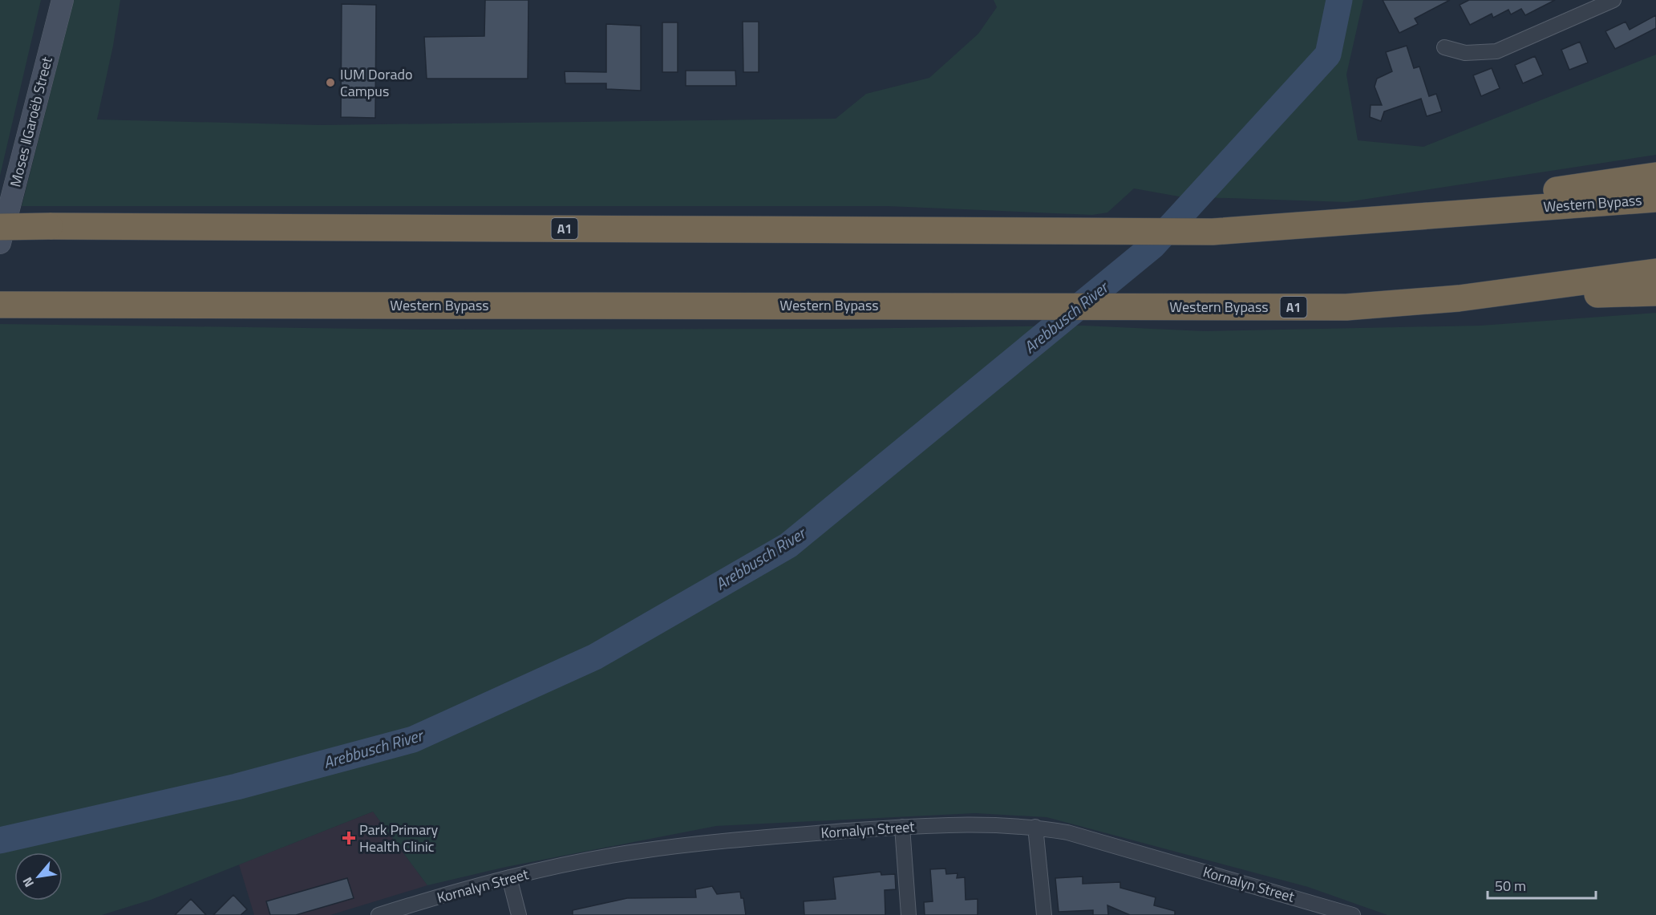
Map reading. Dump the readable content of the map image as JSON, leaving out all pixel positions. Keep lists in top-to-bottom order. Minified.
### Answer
{"streets":{"highway":["Western Bypass","A1"],"main road":["Moses ǁGaroëb Street"],"street":["Kornalyn Street"]},"water":["Arebbusch River"],"places":{"other":["IUM Dorado Campus"],"health":["Park Primary Health Clinic"]},"scale_bar":"50 m","north":"bottom left"}
